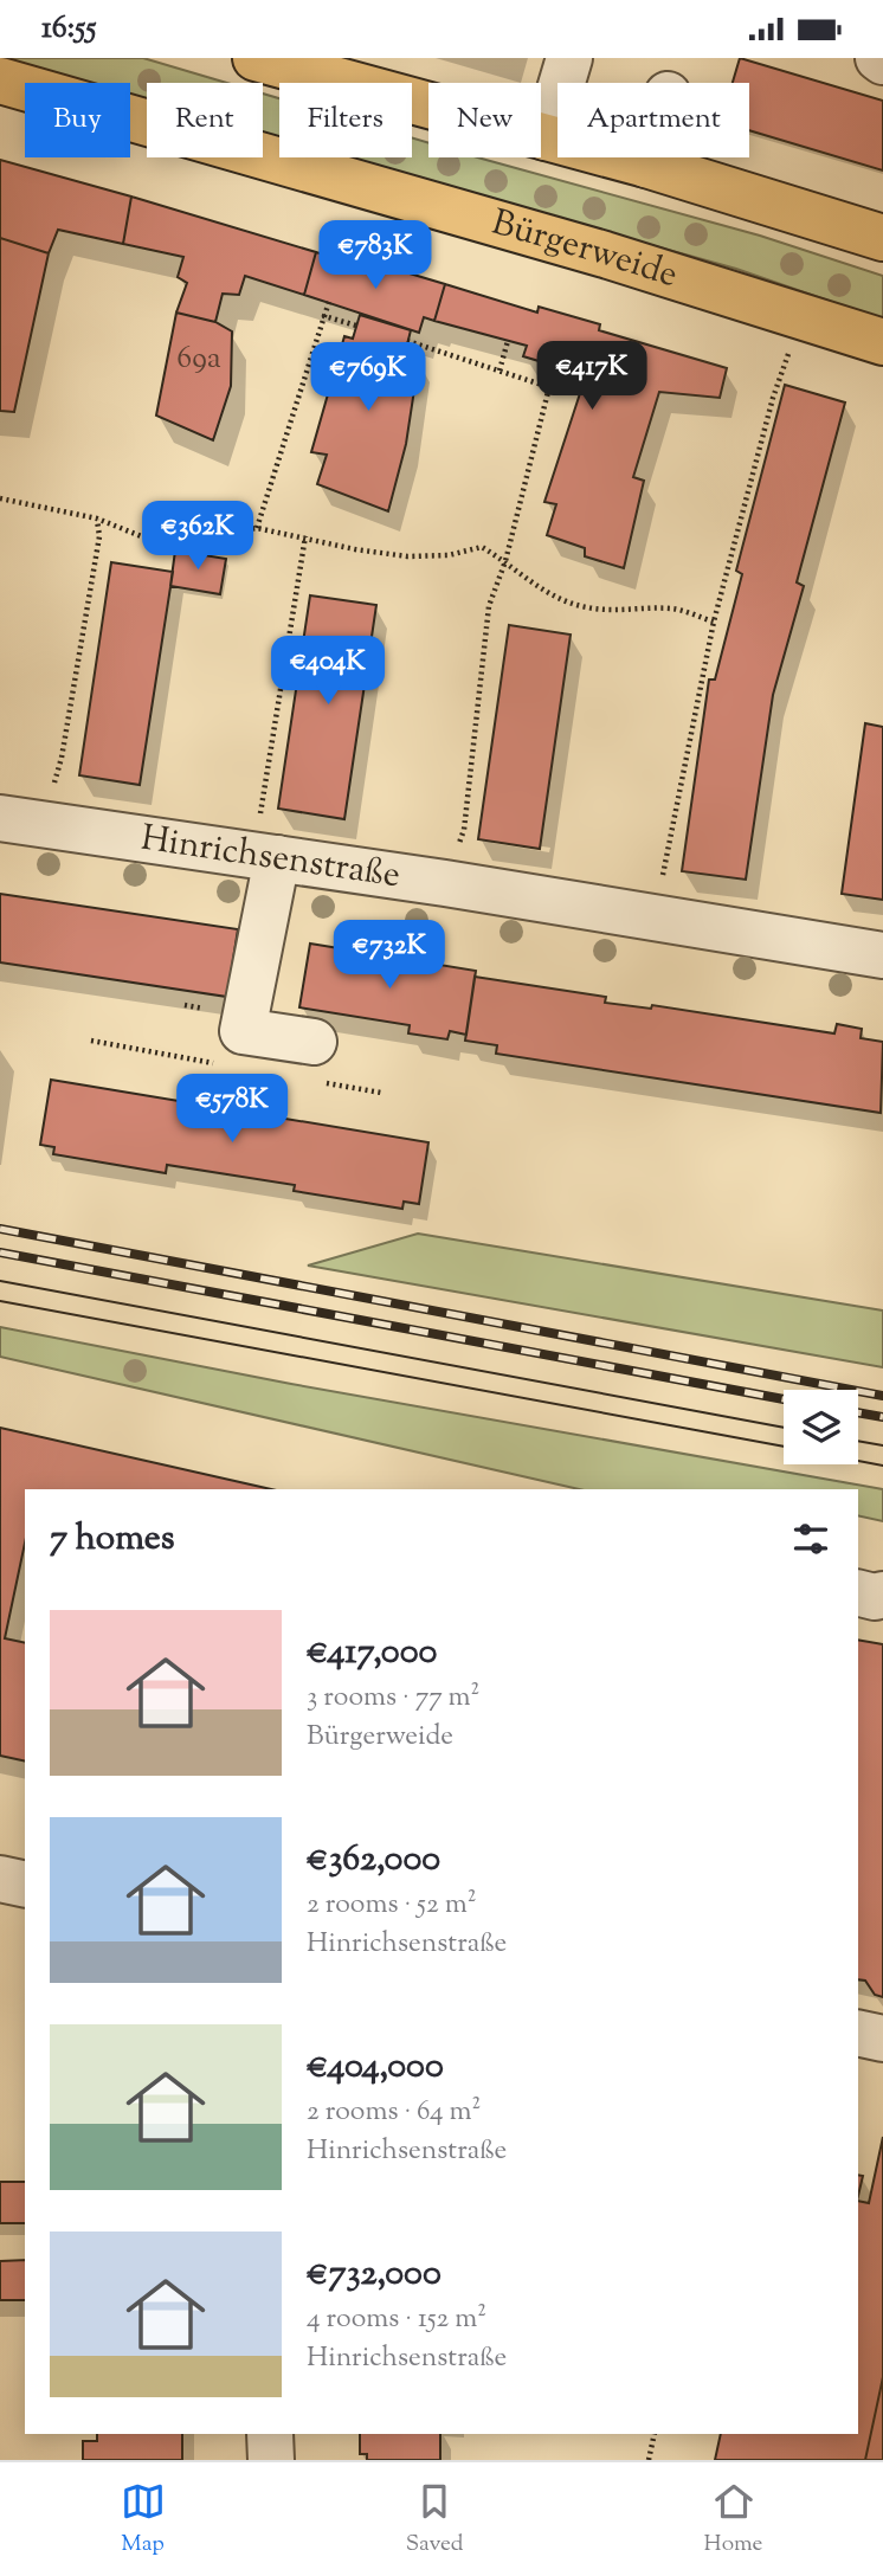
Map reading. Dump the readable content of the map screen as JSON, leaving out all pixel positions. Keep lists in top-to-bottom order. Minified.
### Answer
{"streets":{"main road":["Bürgerweide"],"street":["Hinrichsenstraße"]},"house_numbers":["69a"],"page":{"status":"16:55","chip":["Buy","Rent","Filters","New","Apartment"],"price":["€783K","€417K","€769K","€362K","€404K","€732K","€578K"],"heading":"7 homes","list":[{"name":"€417,000","note":"3 rooms · 77 m² · Bürgerweide"},{"name":"€362,000","note":"2 rooms · 52 m² · Hinrichsenstraße"},{"name":"€404,000","note":"2 rooms · 64 m² · Hinrichsenstraße"},{"name":"€732,000","note":"4 rooms · 152 m² · Hinrichsenstraße"}],"tabs":["Map","Saved","Home"]}}
